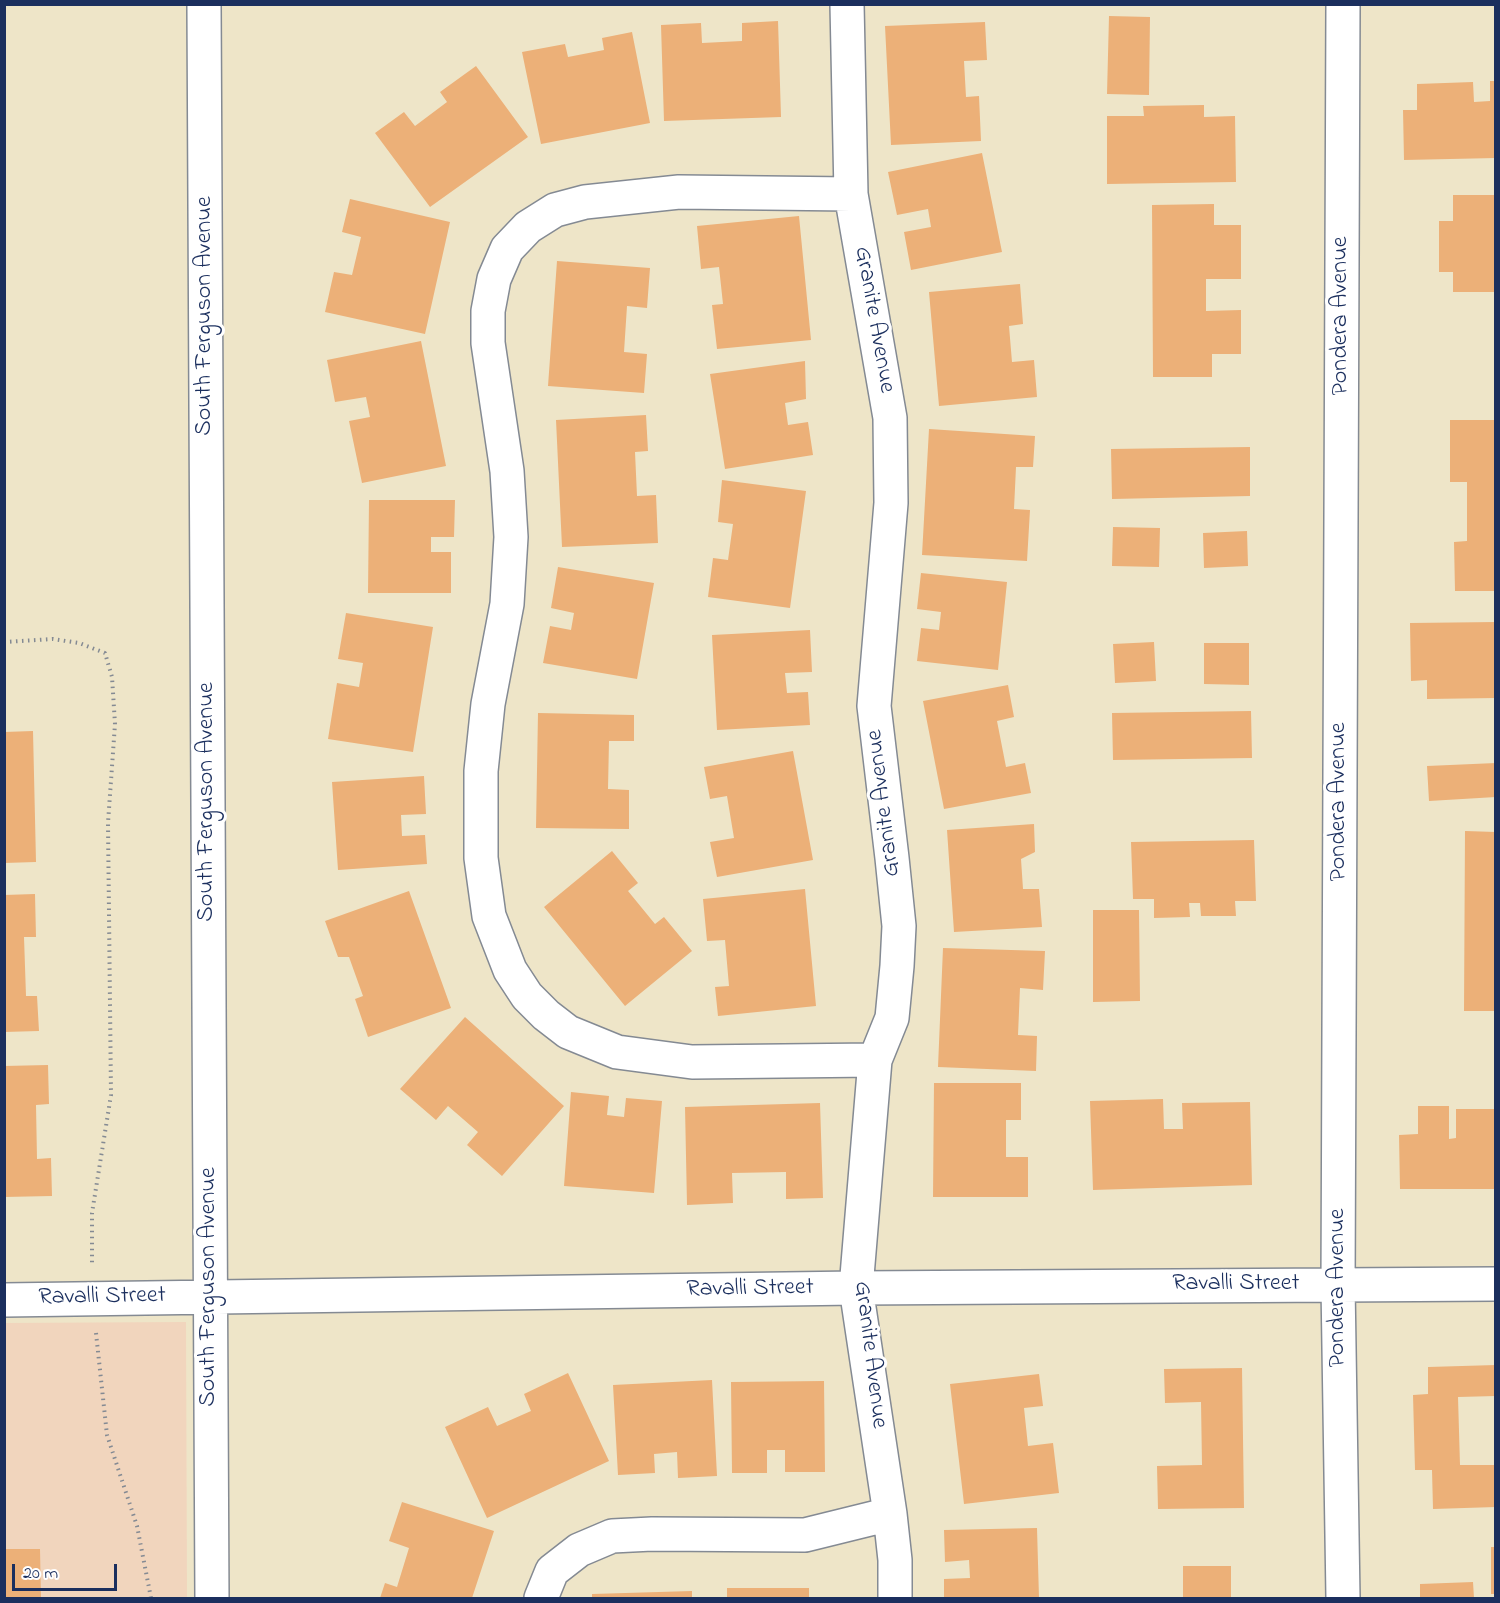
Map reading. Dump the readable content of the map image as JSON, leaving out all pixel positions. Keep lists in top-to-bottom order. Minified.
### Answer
{"streets":{"street":["South Ferguson Avenue","Pondera Avenue","Granite Avenue","Ravalli Street"]},"crossings":[["South Ferguson Avenue","Ravalli Street"],["Pondera Avenue","Ravalli Street"],["Granite Avenue","Ravalli Street"]],"scale_bar":"20 m"}
